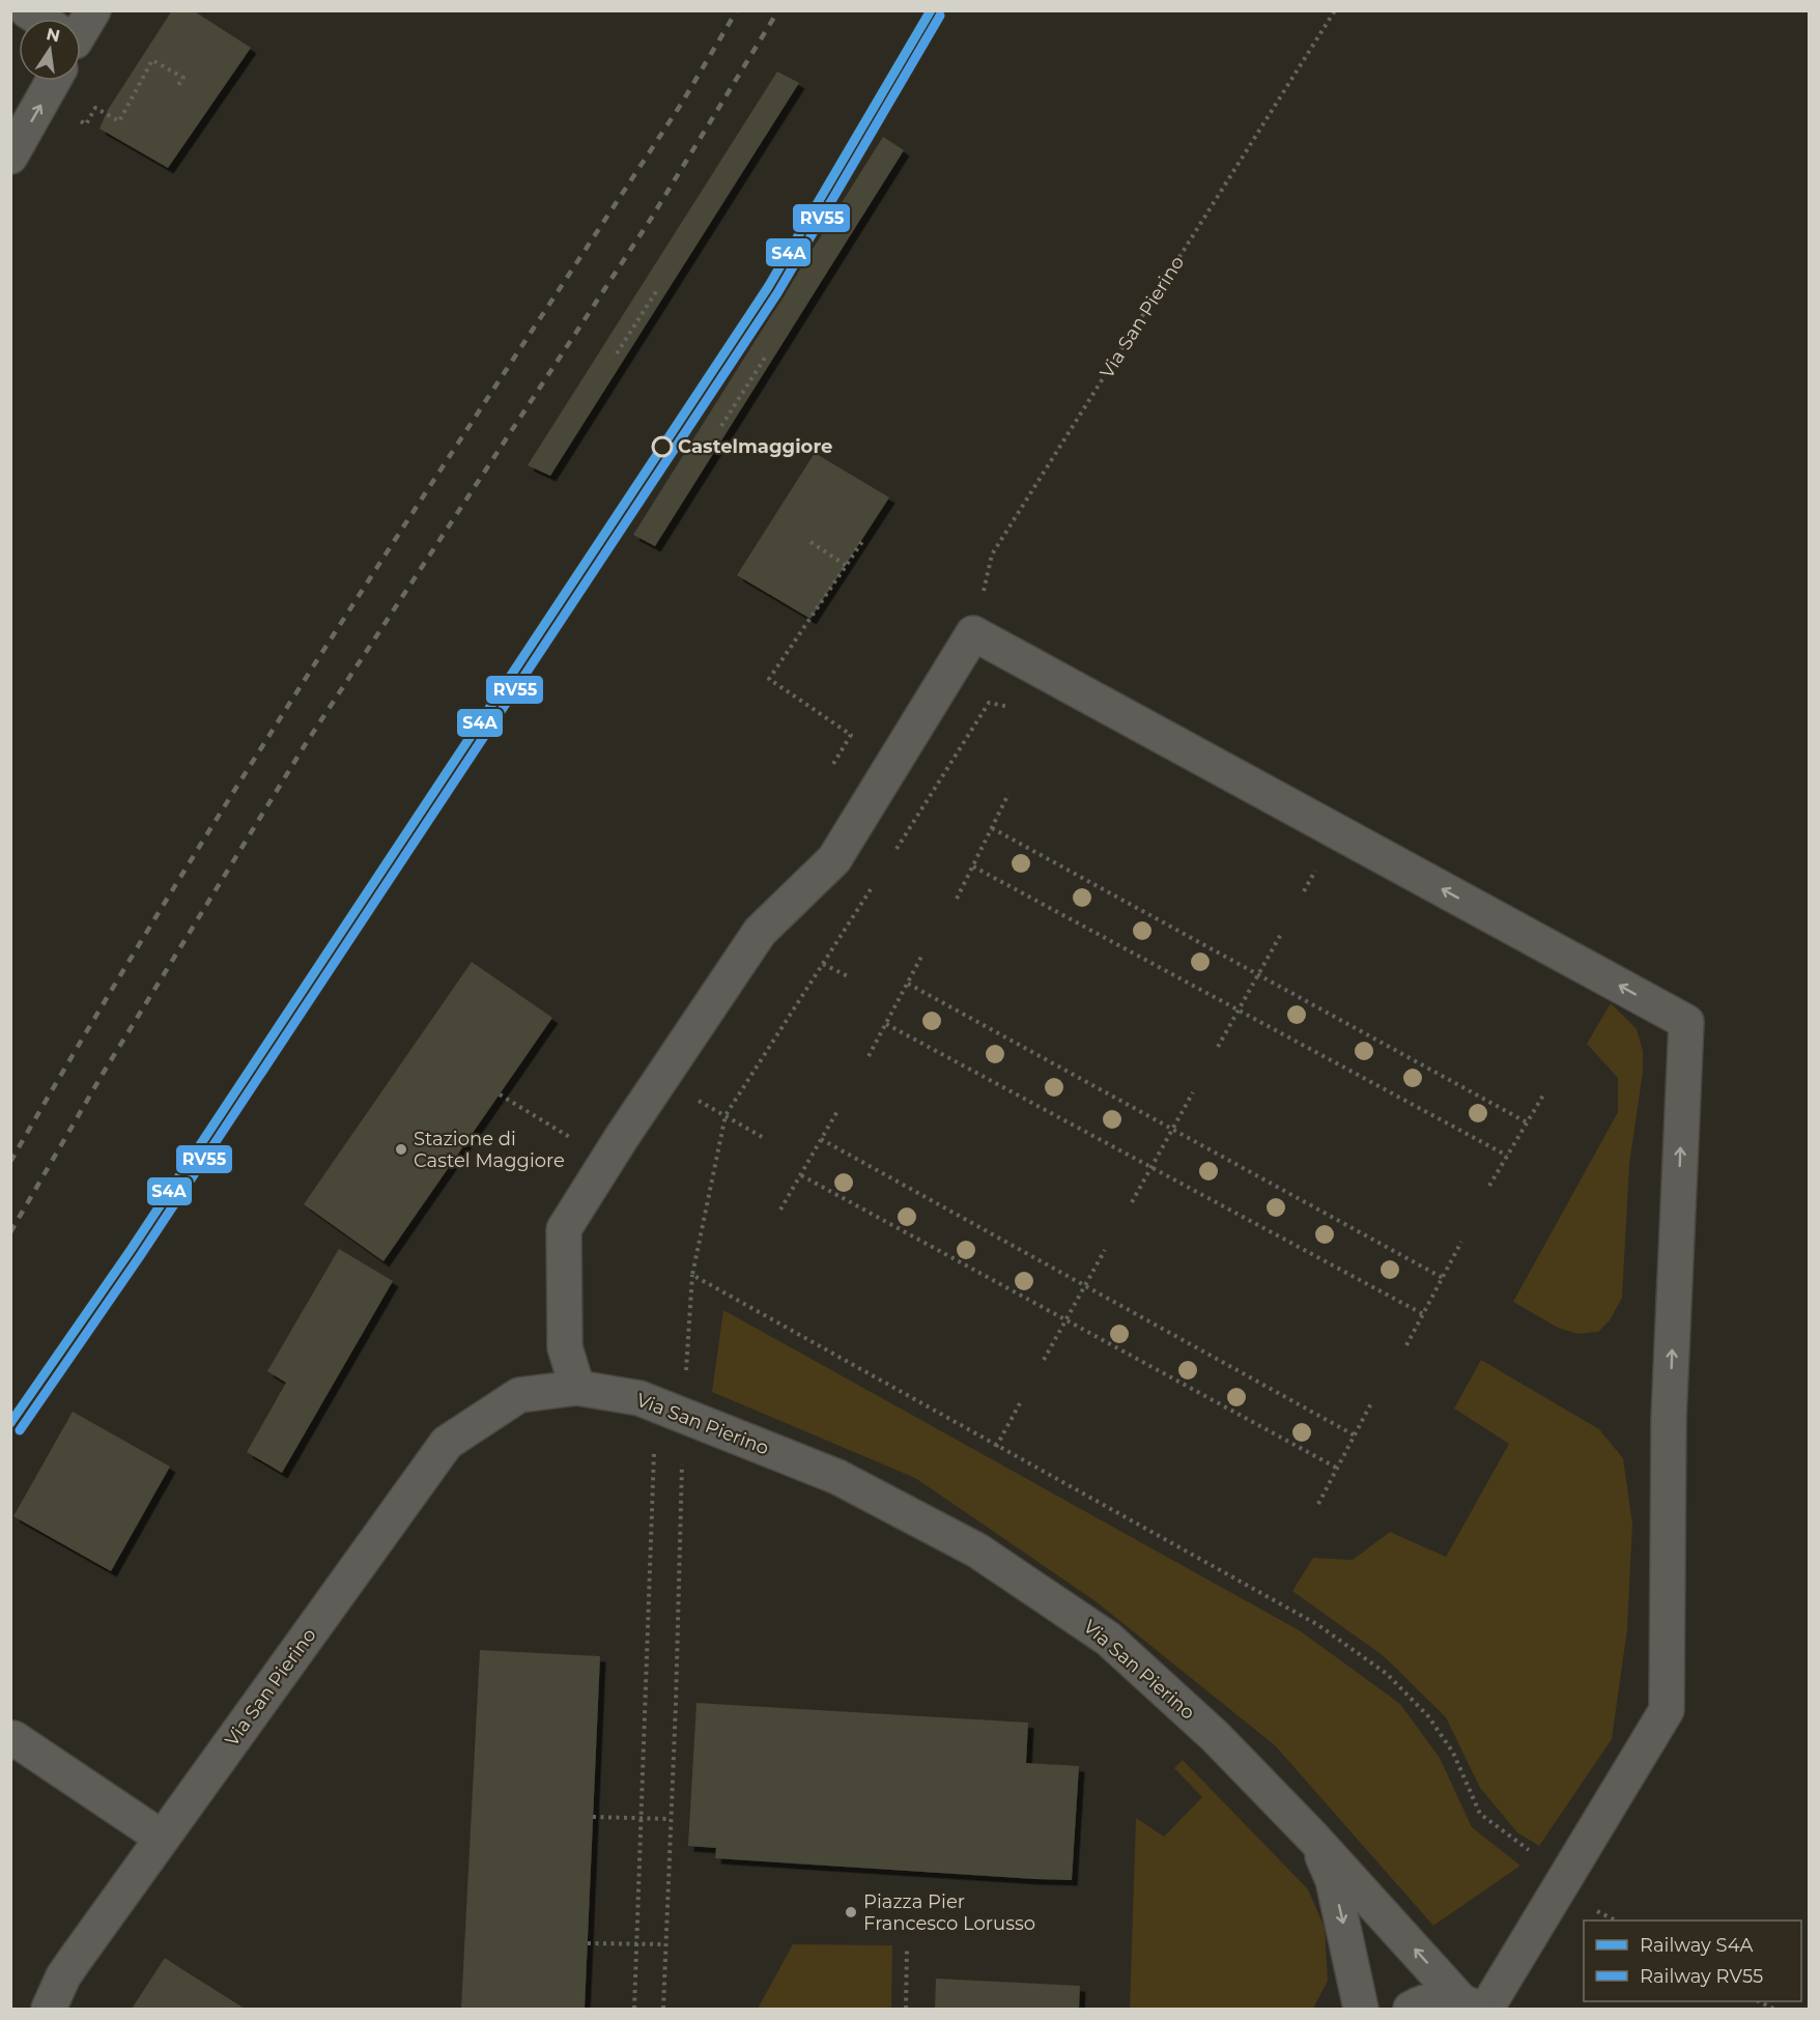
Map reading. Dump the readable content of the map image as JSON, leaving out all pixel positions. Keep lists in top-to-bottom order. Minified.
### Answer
{"streets":{"street":["Via San Pierino"]},"places":["Castelmaggiore","Stazione di Castel Maggiore","Piazza Pier Francesco Lorusso"],"lines":["rail line S4A","rail line RV55"],"legend":["Railway S4A","Railway RV55"],"north":"top"}
